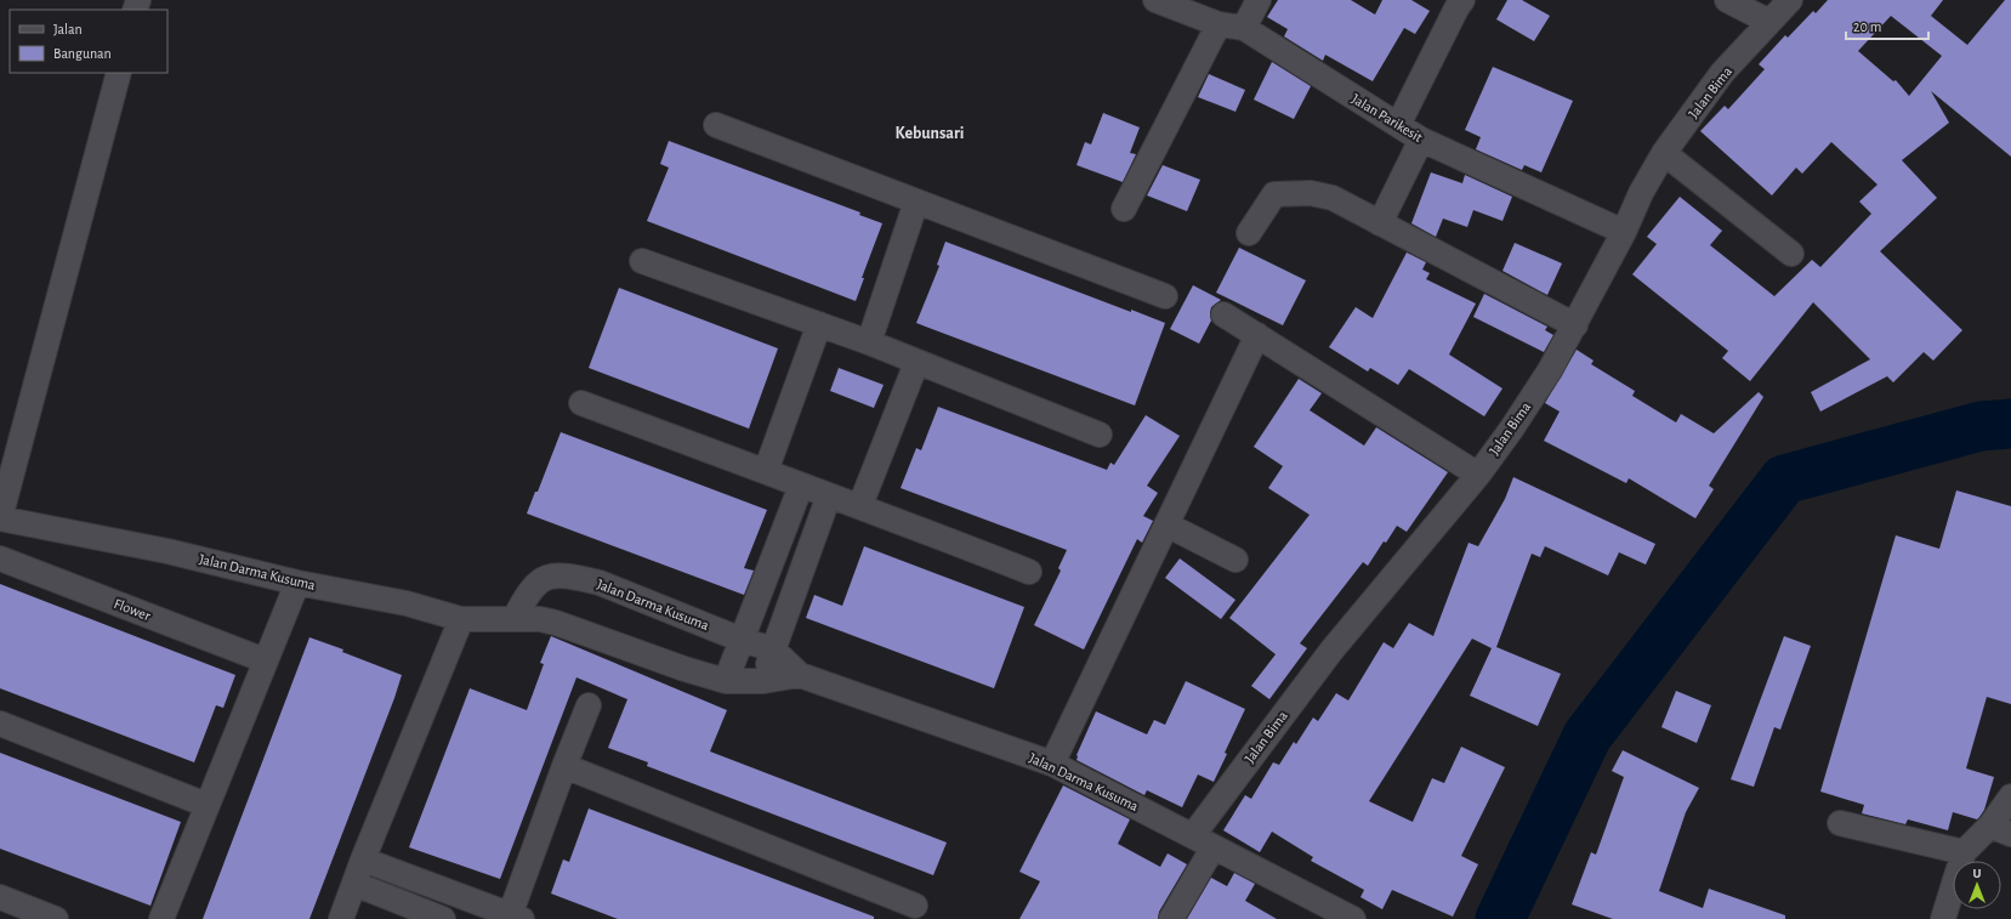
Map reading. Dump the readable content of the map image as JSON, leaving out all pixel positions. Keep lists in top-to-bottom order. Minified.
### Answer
{"streets":{"street":["Jalan Bima","Jalan Parikesit","Jalan Darma Kusuma","Flower"]},"crossings":[["Jalan Bima","Jalan Parikesit"],["Jalan Bima","Jalan Darma Kusuma"]],"districts":["Kebunsari"],"legend":["Jalan","Bangunan"],"scale_bar":"20 m","north":"top"}
